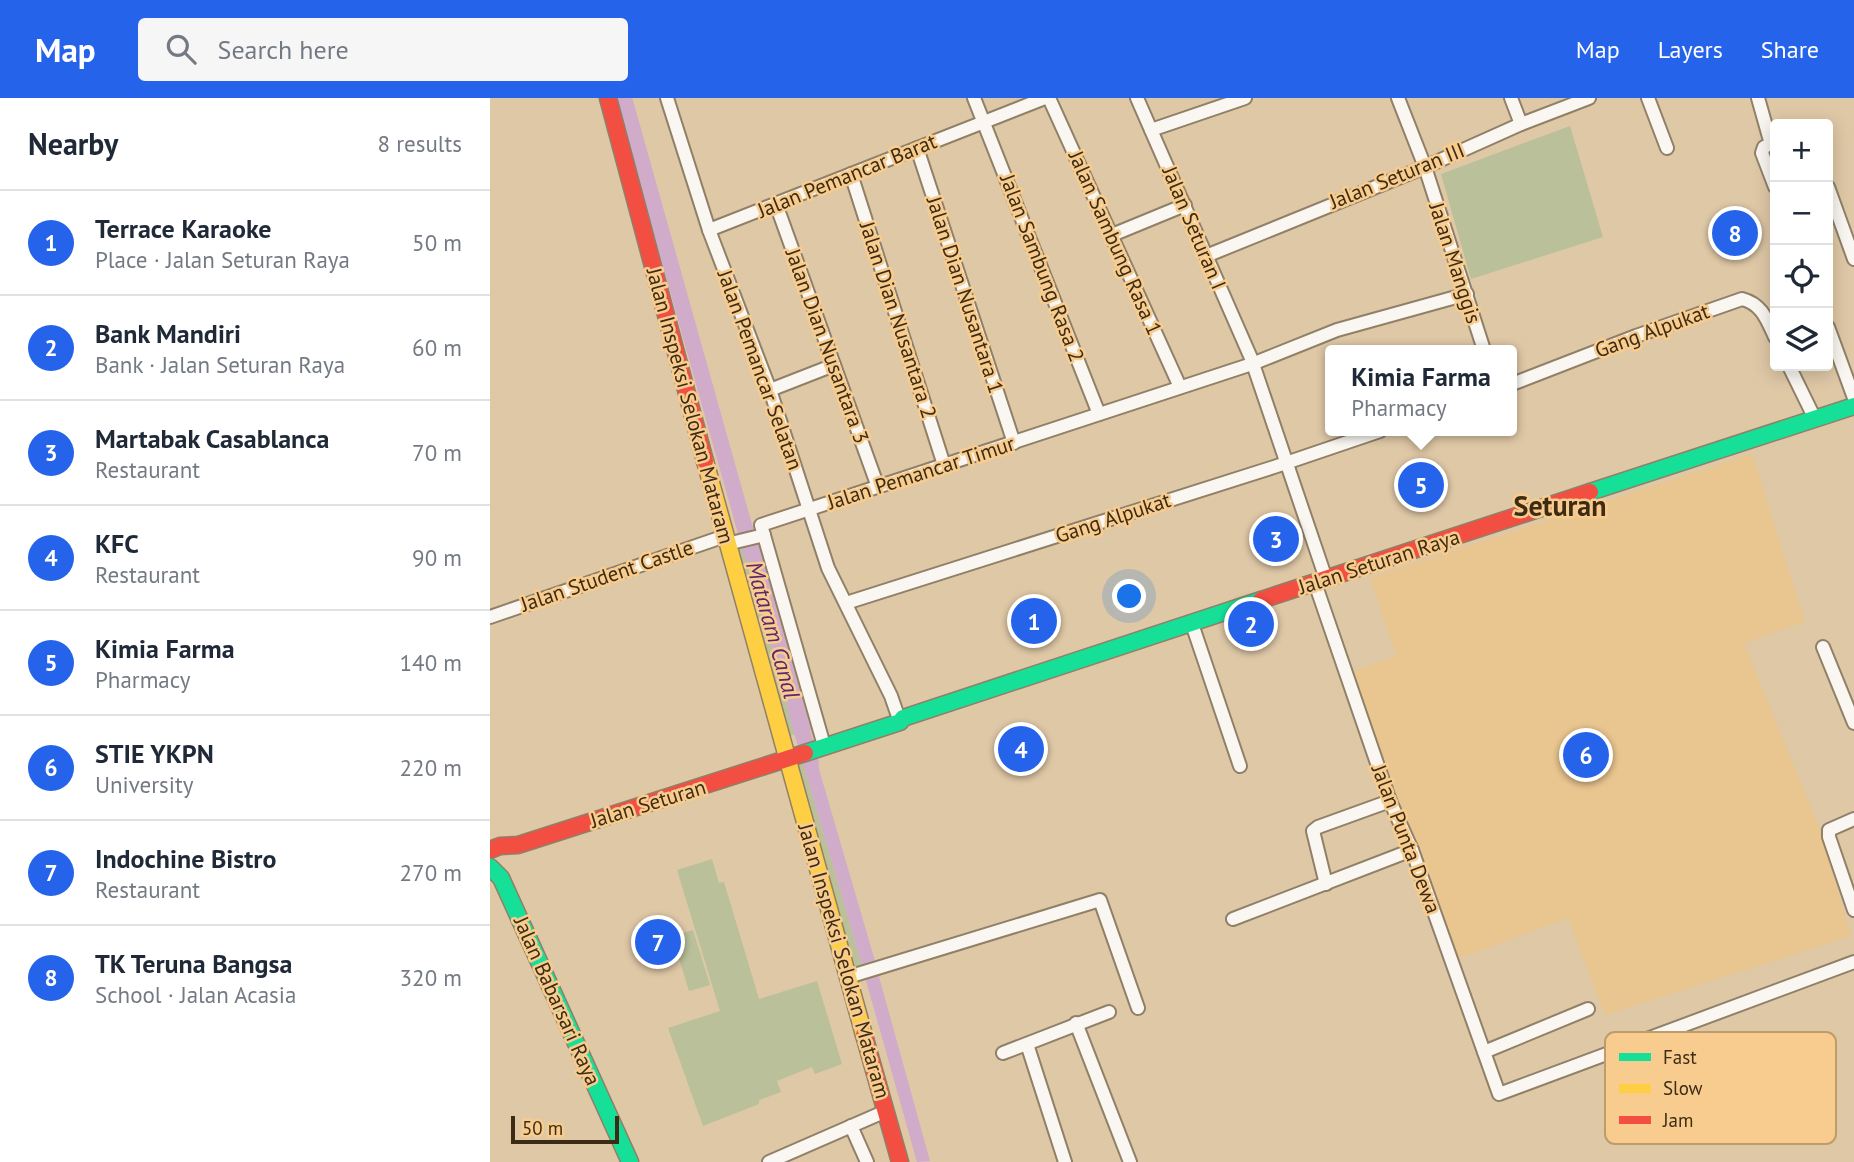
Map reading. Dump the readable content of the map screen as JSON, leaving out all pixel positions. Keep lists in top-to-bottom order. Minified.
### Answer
{"streets":{"main road":["Jalan Inspeksi Selokan Mataram","Jalan Seturan Raya","Jalan Seturan","Jalan Babarsari Raya"],"street":["Jalan Pemancar Barat","Jalan Seturan III","Jalan Seturan I","Jalan Sambung Rasa 1","Jalan Manggis","Jalan Sambung Rasa 2","Jalan Dian Nusantara 1","Jalan Dian Nusantara 2","Gang Alpukat","Jalan Dian Nusantara 3","Jalan Pemancar Selatan","Jalan Pemancar Timur","Jalan Student Castle","Jalan Punta Dewa"]},"crossings":[["Jalan Pemancar Barat","Jalan Sambung Rasa 1"],["Jalan Pemancar Barat","Jalan Sambung Rasa 2"],["Jalan Pemancar Barat","Jalan Dian Nusantara 1"],["Jalan Pemancar Barat","Jalan Dian Nusantara 2"],["Jalan Pemancar Barat","Jalan Dian Nusantara 3"],["Jalan Pemancar Barat","Jalan Pemancar Selatan"],["Jalan Seturan III","Jalan Seturan I"],["Jalan Seturan III","Jalan Manggis"],["Jalan Seturan I","Jalan Pemancar Timur"],["Jalan Sambung Rasa 1","Jalan Pemancar Timur"],["Jalan Manggis","Jalan Pemancar Timur"],["Jalan Sambung Rasa 2","Jalan Pemancar Timur"],["Jalan Dian Nusantara 1","Jalan Pemancar Timur"],["Jalan Dian Nusantara 2","Jalan Pemancar Timur"],["Gang Alpukat","Jalan Pemancar Timur"],["Jalan Dian Nusantara 3","Jalan Pemancar Timur"],["Jalan Pemancar Selatan","Jalan Pemancar Timur"],["Jalan Inspeksi Selokan Mataram","Jalan Seturan Raya"],["Jalan Inspeksi Selokan Mataram","Jalan Student Castle"],["Jalan Inspeksi Selokan Mataram","Jalan Seturan"],["Jalan Pemancar Timur","Jalan Seturan Raya"],["Jalan Seturan Raya","Jalan Seturan"],["Jalan Seturan Raya","Jalan Punta Dewa"]],"districts":["Seturan"],"water":["Mataram Canal"],"legend":["Fast","Slow","Jam"],"scale_bar":"50 m","page":{"header":"Map","search":"Search here","nav":["Map","Layers","Share"],"heading":["Nearby","8 results"],"map_buttons":["+","−"],"list":[{"mark":"1","name":"Terrace Karaoke","note":"Place · Jalan Seturan Raya","value":"50 m"},{"mark":"2","name":"Bank Mandiri","note":"Bank · Jalan Seturan Raya","value":"60 m"},{"mark":"3","name":"Martabak Casablanca","note":"Restaurant","value":"70 m"},{"mark":"4","name":"KFC","note":"Restaurant","value":"90 m"},{"mark":"5","name":"Kimia Farma","note":"Pharmacy","value":"140 m"},{"mark":"6","name":"STIE YKPN","note":"University","value":"220 m"},{"mark":"7","name":"Indochine Bistro","note":"Restaurant","value":"270 m"},{"mark":"8","name":"TK Teruna Bangsa","note":"School · Jalan Acasia","value":"320 m"}],"pins":["8","5","3","1","2","4","6","7"],"popup":["Kimia Farma","Pharmacy"],"scale":"50 m"}}
